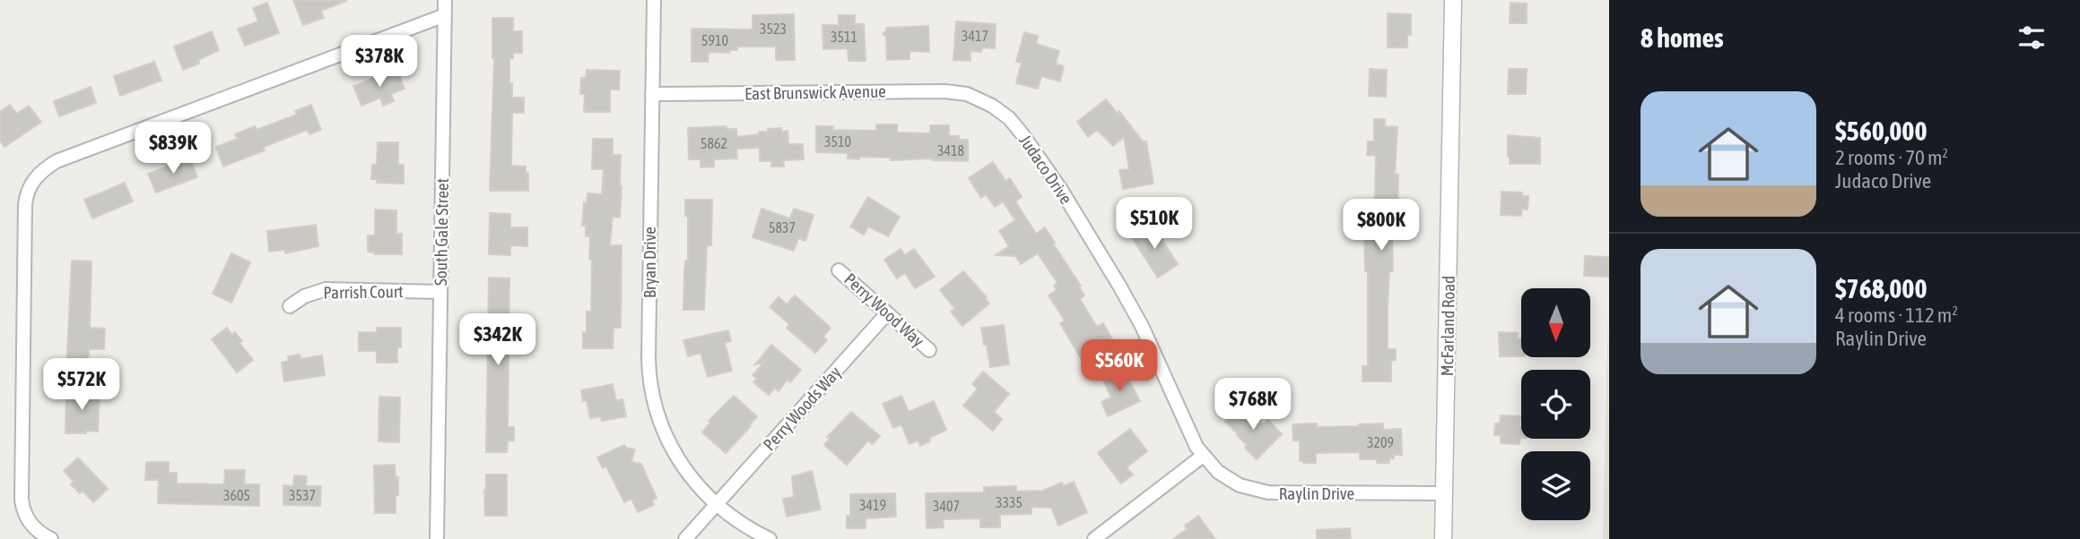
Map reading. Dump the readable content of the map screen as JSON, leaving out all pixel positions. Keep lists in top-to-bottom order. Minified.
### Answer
{"streets":{"street":["East Brunswick Avenue","Judaco Drive","South Gale Street","Bryan Drive","Parrish Court","Perry Wood Way","McFarland Road","Perry Woods Way","Raylin Drive"]},"crossings":[["East Brunswick Avenue","Judaco Drive"],["East Brunswick Avenue","Bryan Drive"],["Judaco Drive","Raylin Drive"],["South Gale Street","Parrish Court"],["Bryan Drive","Perry Woods Way"],["Perry Wood Way","Perry Woods Way"],["McFarland Road","Raylin Drive"]],"house_numbers":["3523","3417","3511","5910","3510","5862","3418","5837","3209","3605","3537","3335","3419","3407"],"north":"bottom","page":{"heading":"8 homes","price":["$378K","$839K","$510K","$800K","$342K","$560K","$572K","$768K"],"list":[{"name":"$560,000","note":"2 rooms · 70 m² · Judaco Drive"},{"name":"$768,000","note":"4 rooms · 112 m² · Raylin Drive"}]}}
